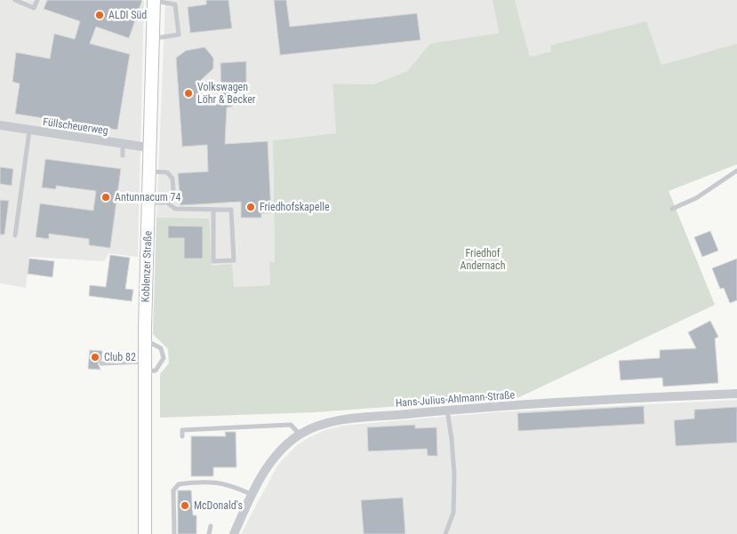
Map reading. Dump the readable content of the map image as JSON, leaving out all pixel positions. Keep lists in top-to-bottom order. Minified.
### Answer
{"streets":{"street":["Füllscheuerweg","Koblenzer Straße","Hans-Julius-Ahlmann-Straße"]},"crossings":[["Füllscheuerweg","Koblenzer Straße"]],"parks":["Friedhof Andernach"],"places":["ALDI Süd","Volkswagen Löhr & Becker","Antunnacum 74","Friedhofskapelle","Club 82","McDonald's"]}
